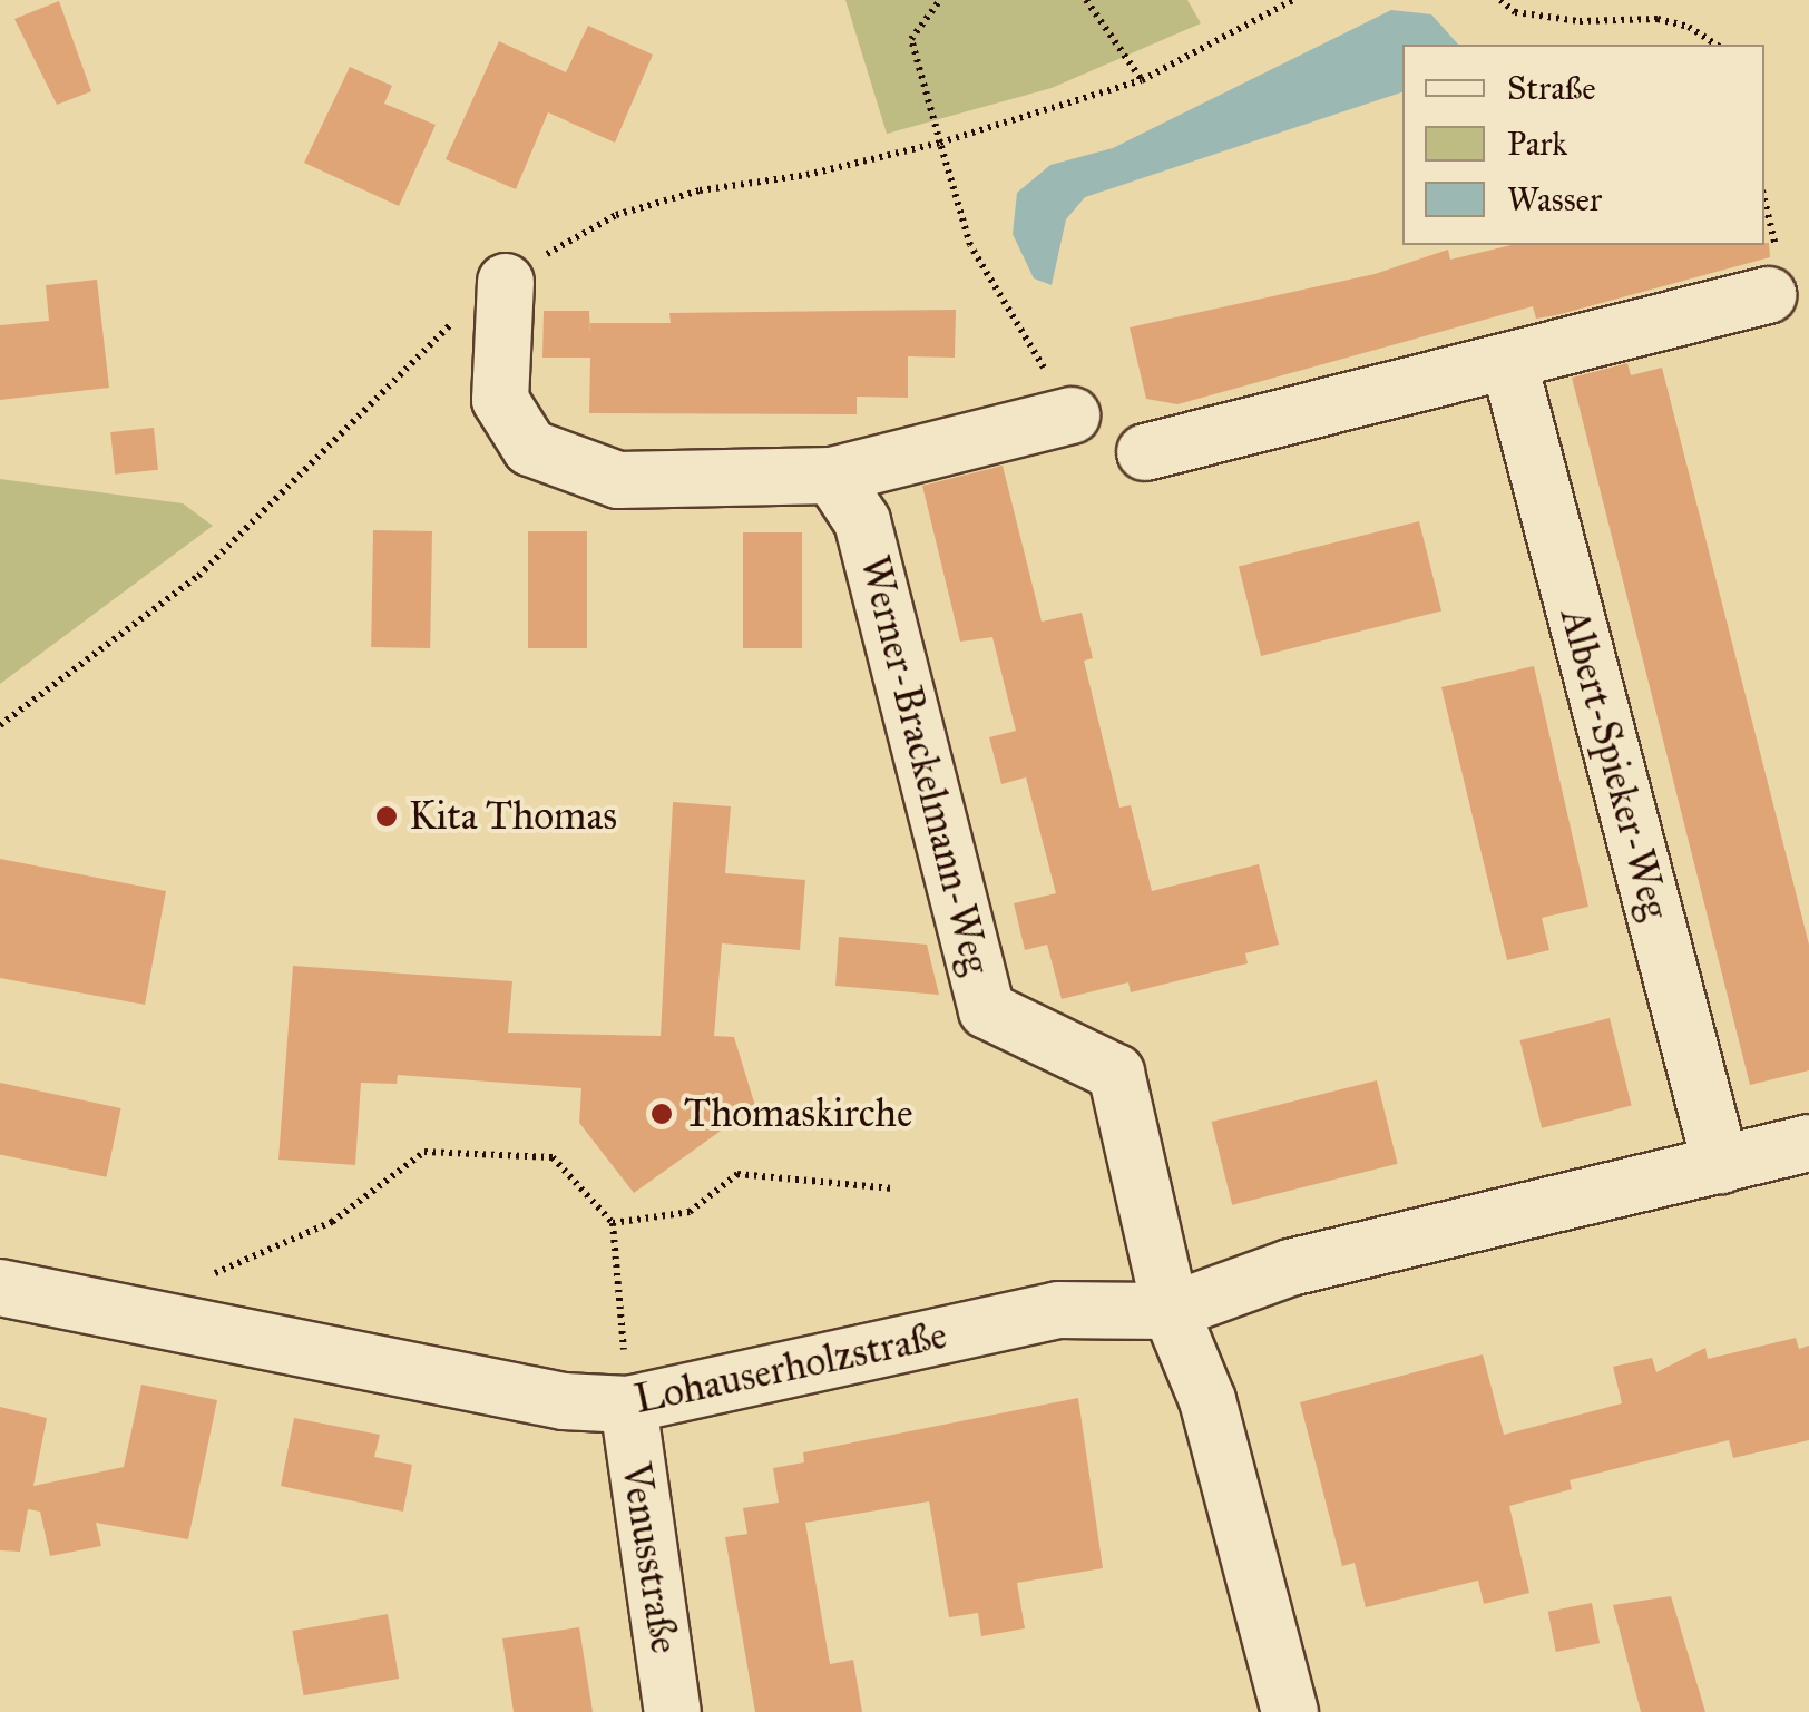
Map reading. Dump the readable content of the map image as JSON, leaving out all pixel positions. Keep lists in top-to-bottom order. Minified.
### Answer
{"streets":{"street":["Albert-Spieker-Weg","Werner-Brackelmann-Weg","Lohauserholzstraße","Venusstraße"]},"crossings":[["Werner-Brackelmann-Weg","Lohauserholzstraße"],["Lohauserholzstraße","Venusstraße"]],"places":["Kita Thomas","Thomaskirche"],"legend":["Straße","Park","Wasser"]}
